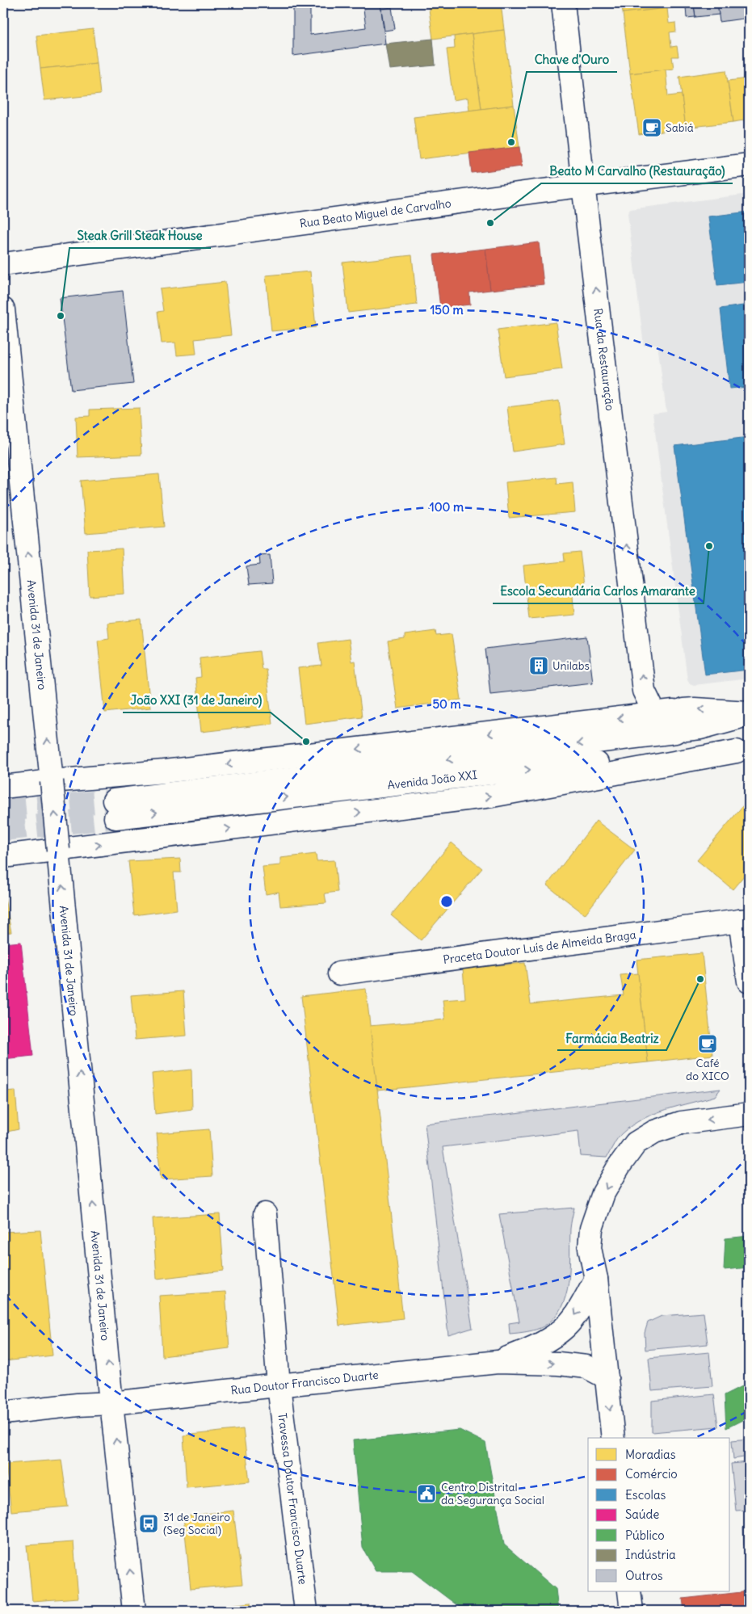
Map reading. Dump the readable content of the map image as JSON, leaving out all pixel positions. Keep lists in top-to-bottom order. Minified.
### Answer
{"streets":{"main road":["Rua Beato Miguel de Carvalho","Rua da Restauração","Avenida 31 de Janeiro","Avenida João XXI","Praceta Doutor Luís de Almeida Braga","Rua Doutor Francisco Duarte","Travessa Doutor Francisco Duarte"]},"crossings":[["Rua Beato Miguel de Carvalho","Rua da Restauração"],["Rua da Restauração","Avenida João XXI"],["Avenida 31 de Janeiro","Rua Doutor Francisco Duarte"],["Rua Doutor Francisco Duarte","Travessa Doutor Francisco Duarte"]],"one_way":["Rua da Restauração","Avenida 31 de Janeiro"],"places":{"cafe":["Sabiá","Café do XICO"],"other":["Chave d'Ouro","Beato M Carvalho (Restauração)","Steak Grill Steak House","Escola Secundária Carlos Amarante","João XXI (31 de Janeiro)","Farmácia Beatriz"],"building":["Unilabs"],"public building":["Centro Distrital da Segurança Social"],"bus stop":["31 de Janeiro (Seg Social)"]},"legend":["Moradias","Comércio","Escolas","Saúde","Público","Indústria","Outros"],"rings":["150 m","100 m","50 m"]}
